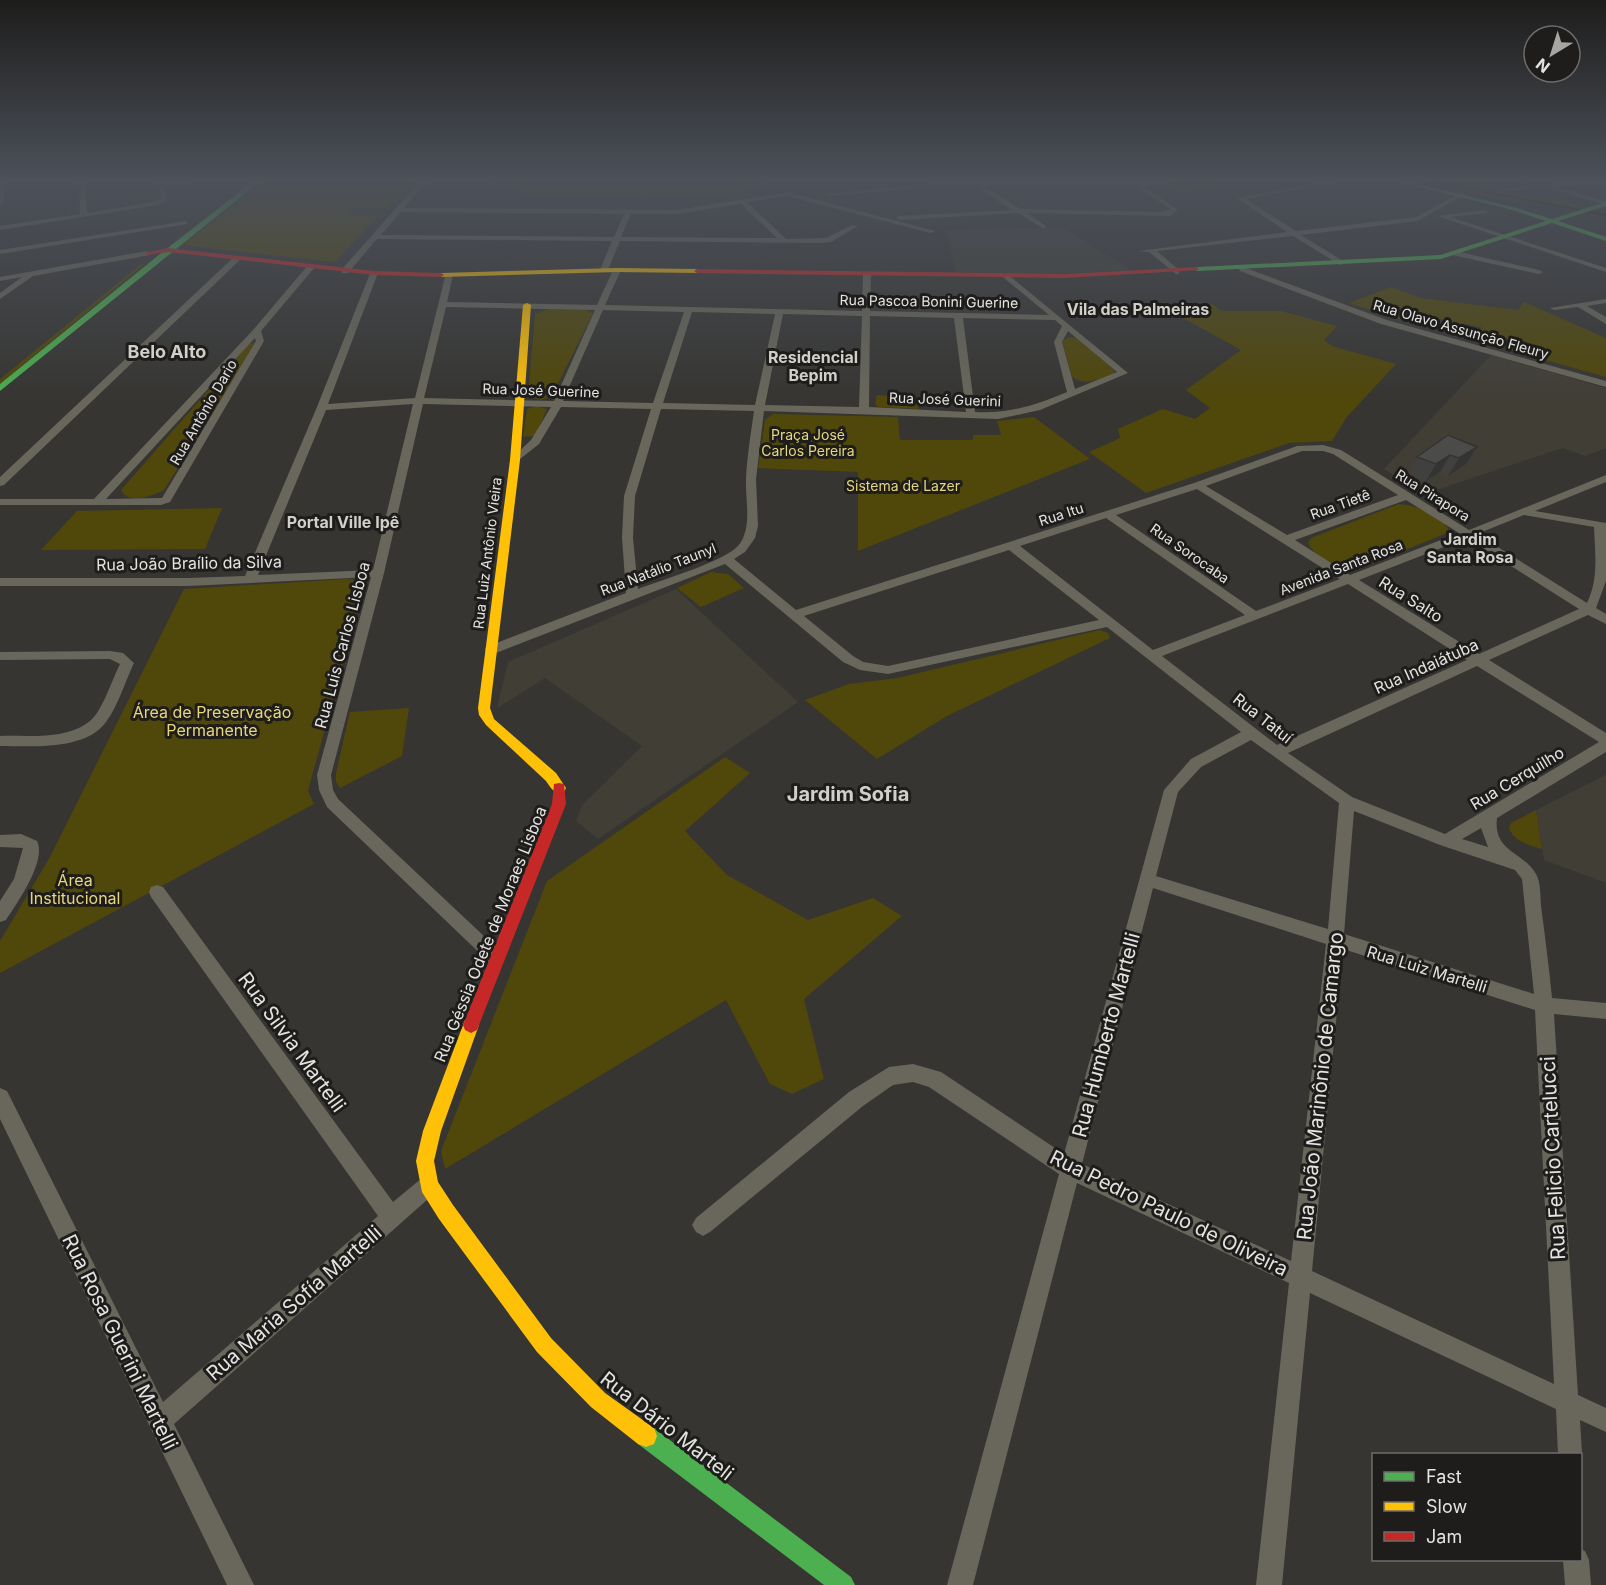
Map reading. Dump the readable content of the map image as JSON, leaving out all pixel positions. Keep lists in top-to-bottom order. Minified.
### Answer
{"streets":{"street":["Rua Pascoa Bonini Guerine","Rua Olavo Assunção Fleury","Rua José Guerine","Rua José Guerini","Rua Antônio Dario","Rua Pirapora","Rua Tietê","Rua Itu","Rua Luiz Antônio Vieira","Rua Sorocaba","Rua João Braílio da Silva","Avenida Santa Rosa","Rua Natálio Taunyl","Rua Salto","Rua Luis Carlos Lisboa","Rua Indaiátuba","Rua Tatuí","Rua Cerquilho","Rua Géssia Odete de Moraes Lisboa","Rua Luiz Martelli","Rua Humberto Martelli","Rua Silvia Martelli","Rua João Marinônio de Camargo","Rua Felicio Cartelucci","Rua Pedro Paulo de Oliveira","Rua Maria Sofía Martelli","Rua Rosa Guerini Martelli","Rua Dário Marteli"]},"crossings":[["Rua Pascoa Bonini Guerine","Rua Luiz Antônio Vieira"],["Rua Pascoa Bonini Guerine","Rua Natálio Taunyl"],["Rua Pascoa Bonini Guerine","Rua Luis Carlos Lisboa"],["Rua José Guerine","Rua José Guerini"],["Rua José Guerine","Rua Luiz Antônio Vieira"],["Rua José Guerine","Rua Natálio Taunyl"],["Rua José Guerine","Rua Luis Carlos Lisboa"],["Rua José Guerini","Rua Natálio Taunyl"],["Rua Pirapora","Rua Tietê"],["Rua Pirapora","Rua Itu"],["Rua Pirapora","Avenida Santa Rosa"],["Rua Pirapora","Rua Indaiátuba"],["Rua Tietê","Rua Salto"],["Rua Itu","Rua Sorocaba"],["Rua Itu","Rua Salto"],["Rua Itu","Rua Tatuí"],["Rua Luiz Antônio Vieira","Rua Natálio Taunyl"],["Rua Luiz Antônio Vieira","Rua Géssia Odete de Moraes Lisboa"],["Rua Sorocaba","Avenida Santa Rosa"],["Rua João Braílio da Silva","Rua Luis Carlos Lisboa"],["Avenida Santa Rosa","Rua Salto"],["Avenida Santa Rosa","Rua Tatuí"],["Rua Natálio Taunyl","Rua Géssia Odete de Moraes Lisboa"],["Rua Salto","Rua Indaiátuba"],["Rua Luis Carlos Lisboa","Rua Géssia Odete de Moraes Lisboa"],["Rua Indaiátuba","Rua Tatuí"],["Rua Tatuí","Rua Cerquilho"],["Rua Tatuí","Rua Humberto Martelli"],["Rua Tatuí","Rua João Marinônio de Camargo"],["Rua Tatuí","Rua Felicio Cartelucci"],["Rua Géssia Odete de Moraes Lisboa","Rua Maria Sofía Martelli"],["Rua Géssia Odete de Moraes Lisboa","Rua Dário Marteli"],["Rua Luiz Martelli","Rua Humberto Martelli"],["Rua Luiz Martelli","Rua João Marinônio de Camargo"],["Rua Luiz Martelli","Rua Felicio Cartelucci"],["Rua Humberto Martelli","Rua Pedro Paulo de Oliveira"],["Rua Silvia Martelli","Rua Maria Sofía Martelli"],["Rua João Marinônio de Camargo","Rua Pedro Paulo de Oliveira"],["Rua Felicio Cartelucci","Rua Pedro Paulo de Oliveira"],["Rua Maria Sofía Martelli","Rua Rosa Guerini Martelli"],["Rua Maria Sofía Martelli","Rua Dário Marteli"]],"districts":["Vila das Palmeiras","Belo Alto","Residencial Bepim","Portal Ville Ipê","Jardim Santa Rosa","Jardim Sofia"],"parks":["Praça José Carlos Pereira","Sistema de Lazer","Área de Preservação Permanente","Área Institucional"],"legend":["Fast","Slow","Jam"],"north":"bottom left"}
